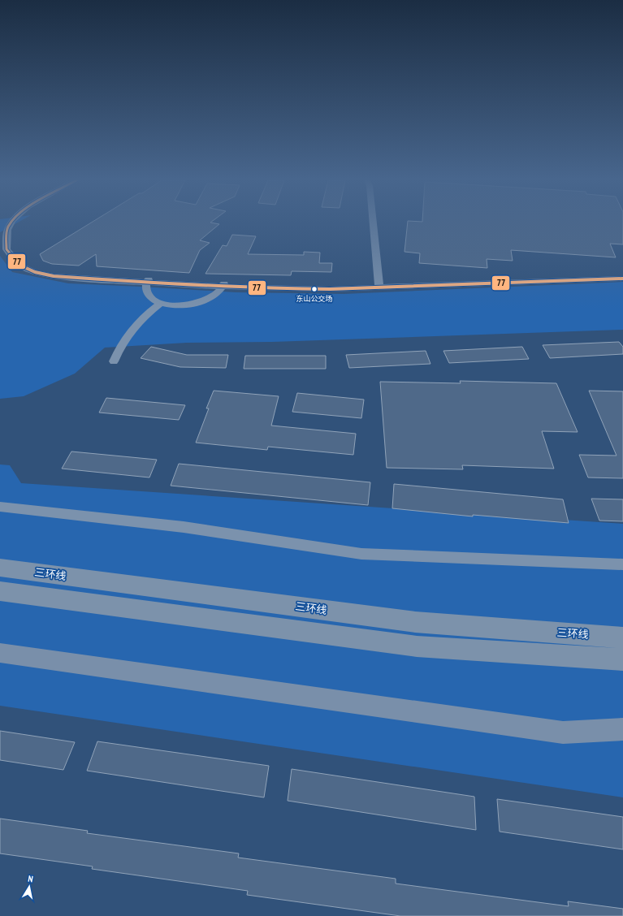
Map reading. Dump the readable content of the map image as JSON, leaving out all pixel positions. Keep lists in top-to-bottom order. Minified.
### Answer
{"streets":{"highway":["三环线"]},"places":["东山公交场"],"lines":["transit line 77"],"north":"top"}
